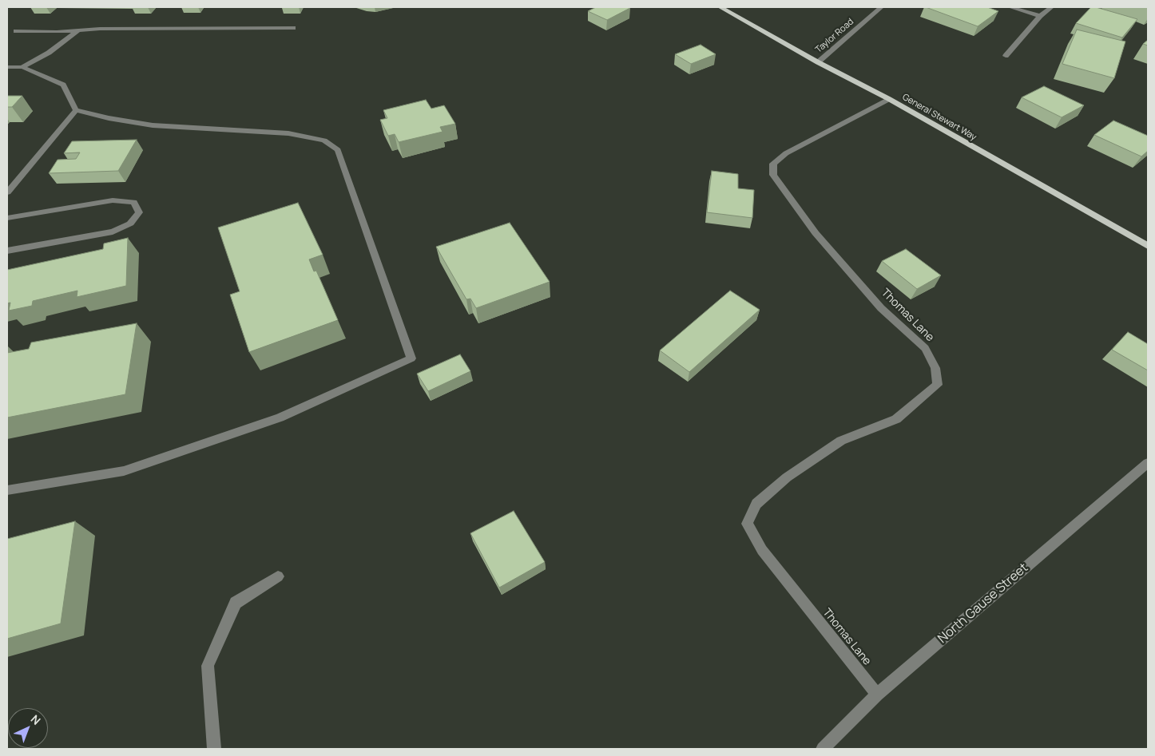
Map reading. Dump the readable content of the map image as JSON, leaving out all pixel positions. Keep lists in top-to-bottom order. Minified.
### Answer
{"streets":{"main road":["General Stewart Way"],"street":["Taylor Road","Thomas Lane","North Gause Street"]},"crossings":[["Taylor Road","General Stewart Way"],["General Stewart Way","Thomas Lane"],["Thomas Lane","North Gause Street"]],"north":"top right"}
